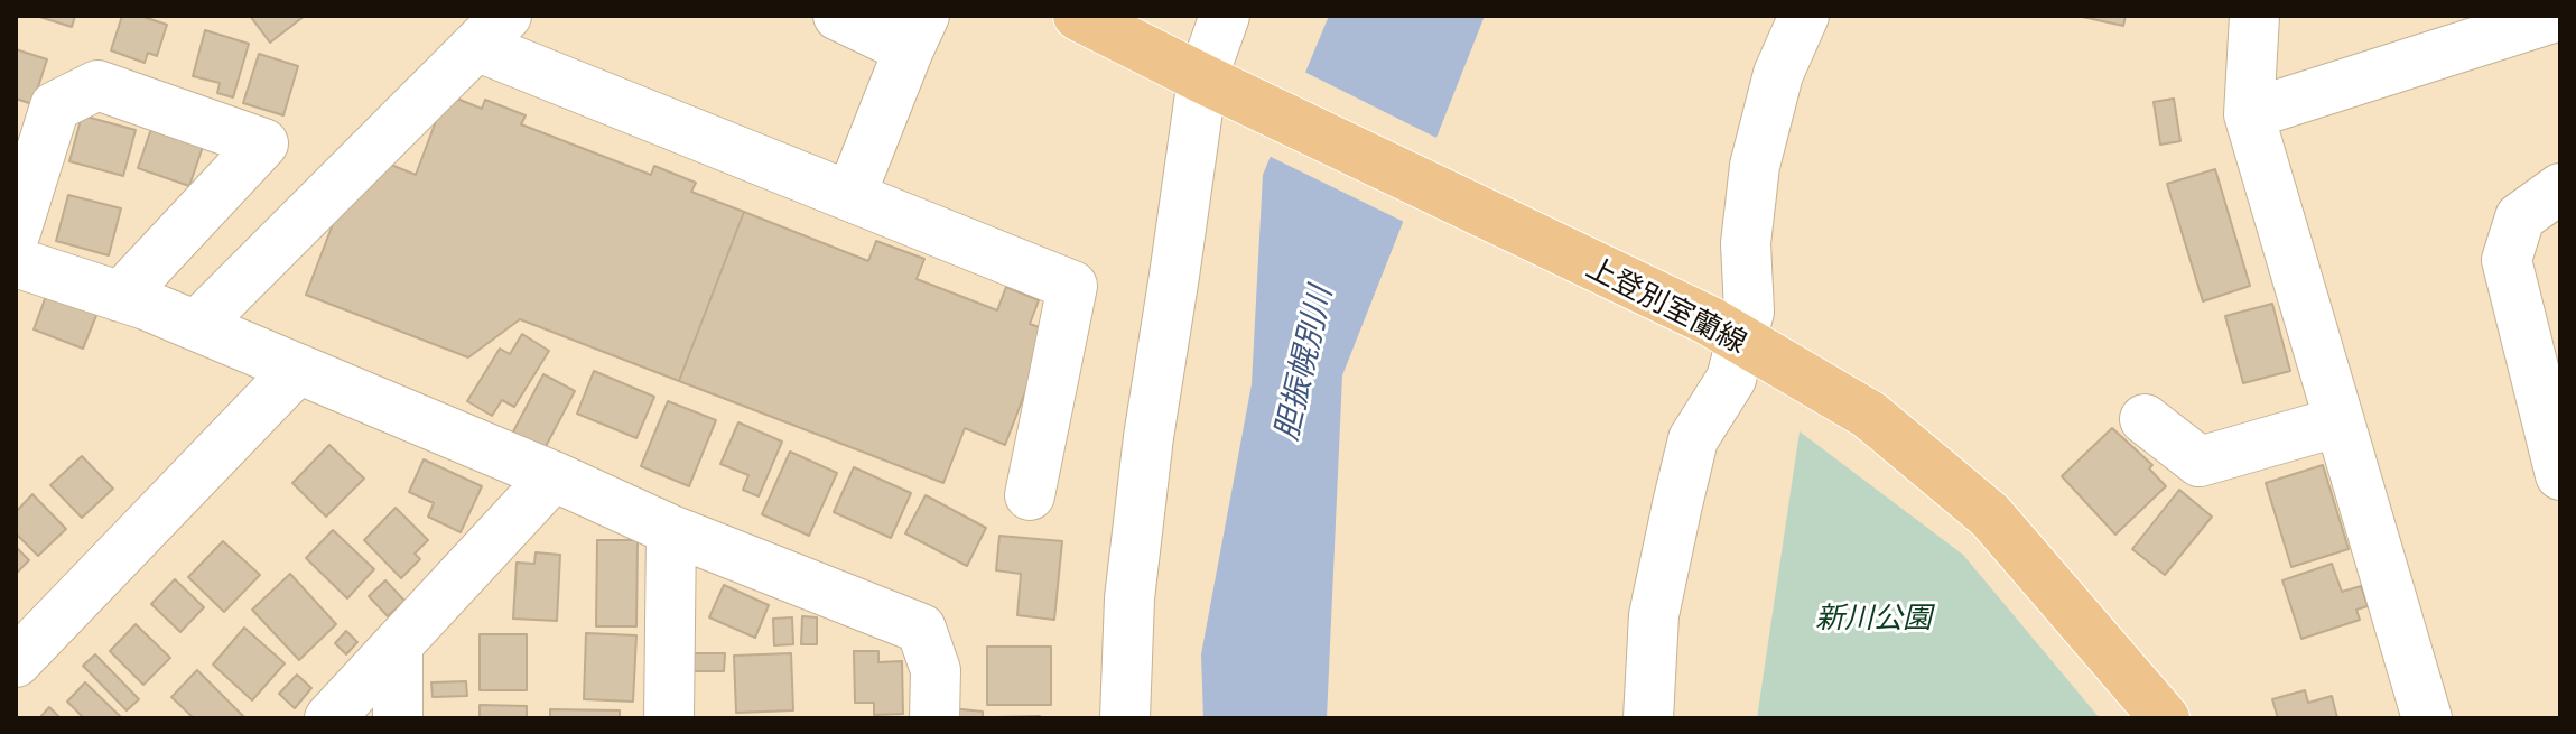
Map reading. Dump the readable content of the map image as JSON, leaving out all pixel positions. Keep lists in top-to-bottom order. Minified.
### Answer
{"streets":{"main road":["上登別室蘭線"]},"water":["胆振幌別川"],"parks":["新川公園"]}
